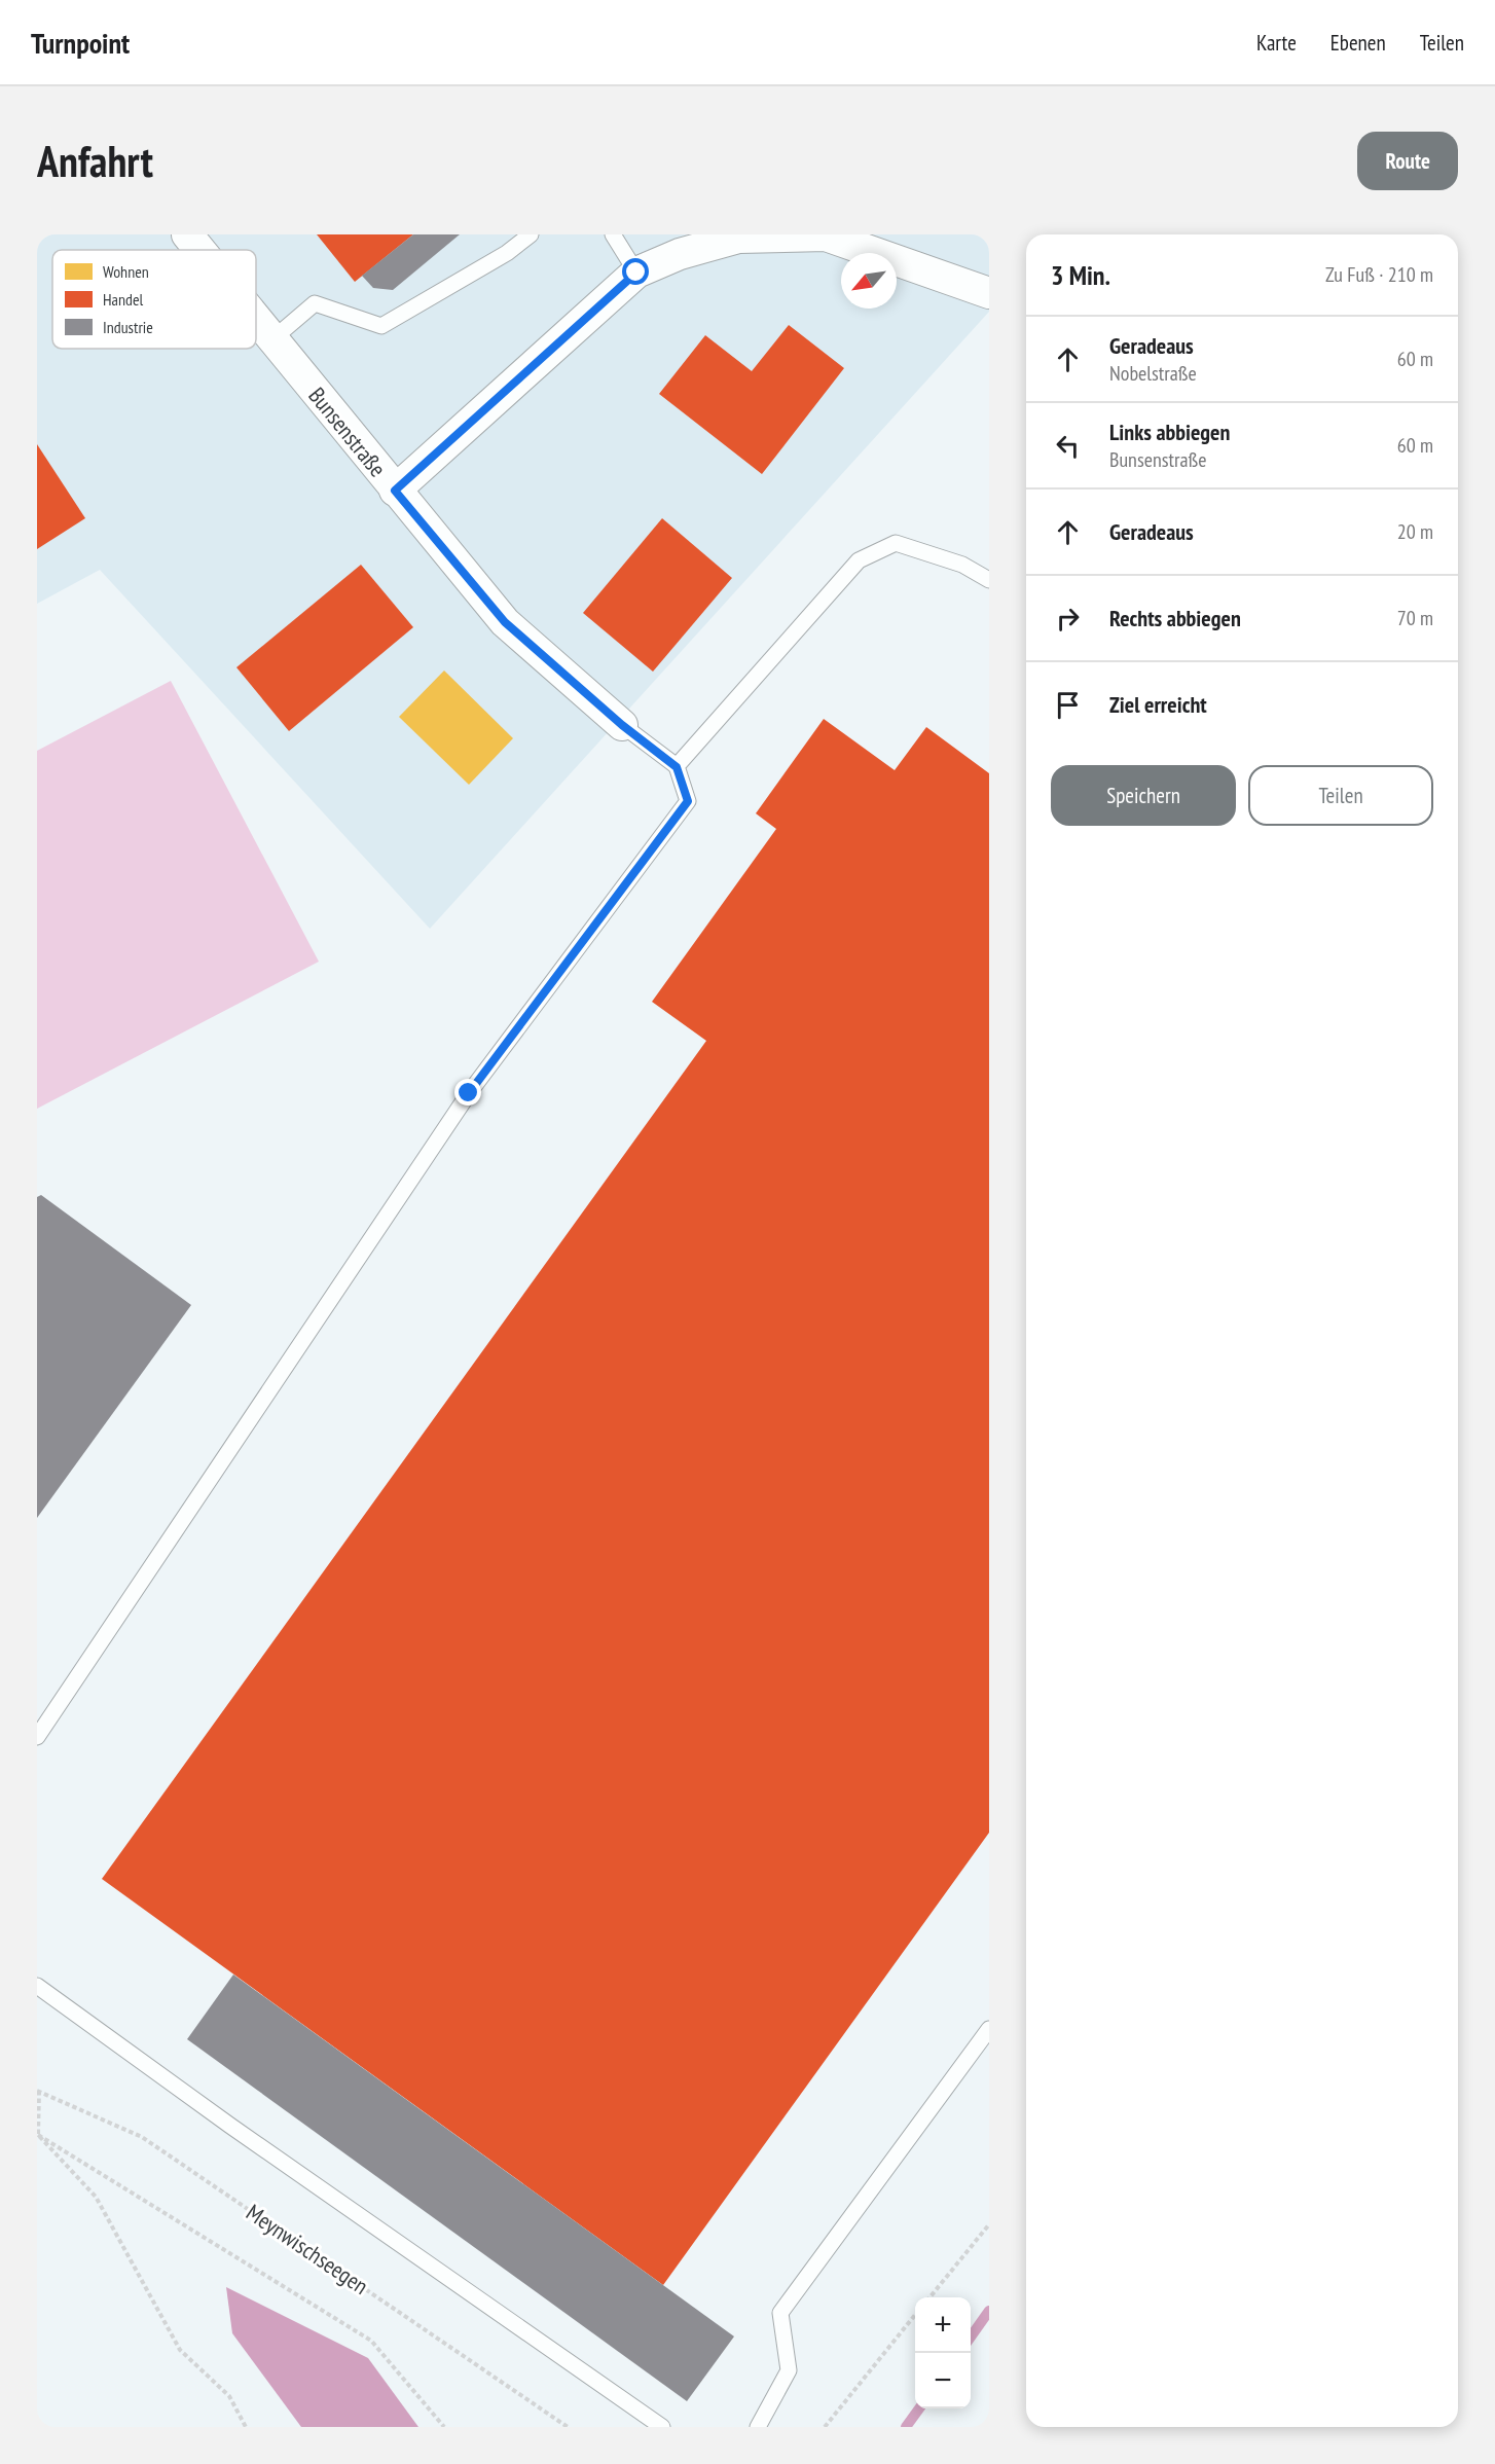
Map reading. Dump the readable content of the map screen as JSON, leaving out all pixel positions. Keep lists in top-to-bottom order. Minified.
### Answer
{"streets":{"street":["Bunsenstraße"],"path":["Meynwischseegen"]},"legend":["Wohnen","Handel","Industrie"],"north":"bottom left","page":{"header":"Turnpoint","nav":["Karte","Ebenen","Teilen"],"buttons":["Route",["Speichern","Teilen"]],"title":"Anfahrt","heading":["3 Min.","Zu Fuß · 210 m"],"list":[["Geradeaus","Nobelstraße","60 m"],["Links abbiegen","Bunsenstraße","60 m"],["Geradeaus","20 m"],["Rechts abbiegen","70 m"],"Ziel erreicht"],"map_buttons":["+","−"]}}
